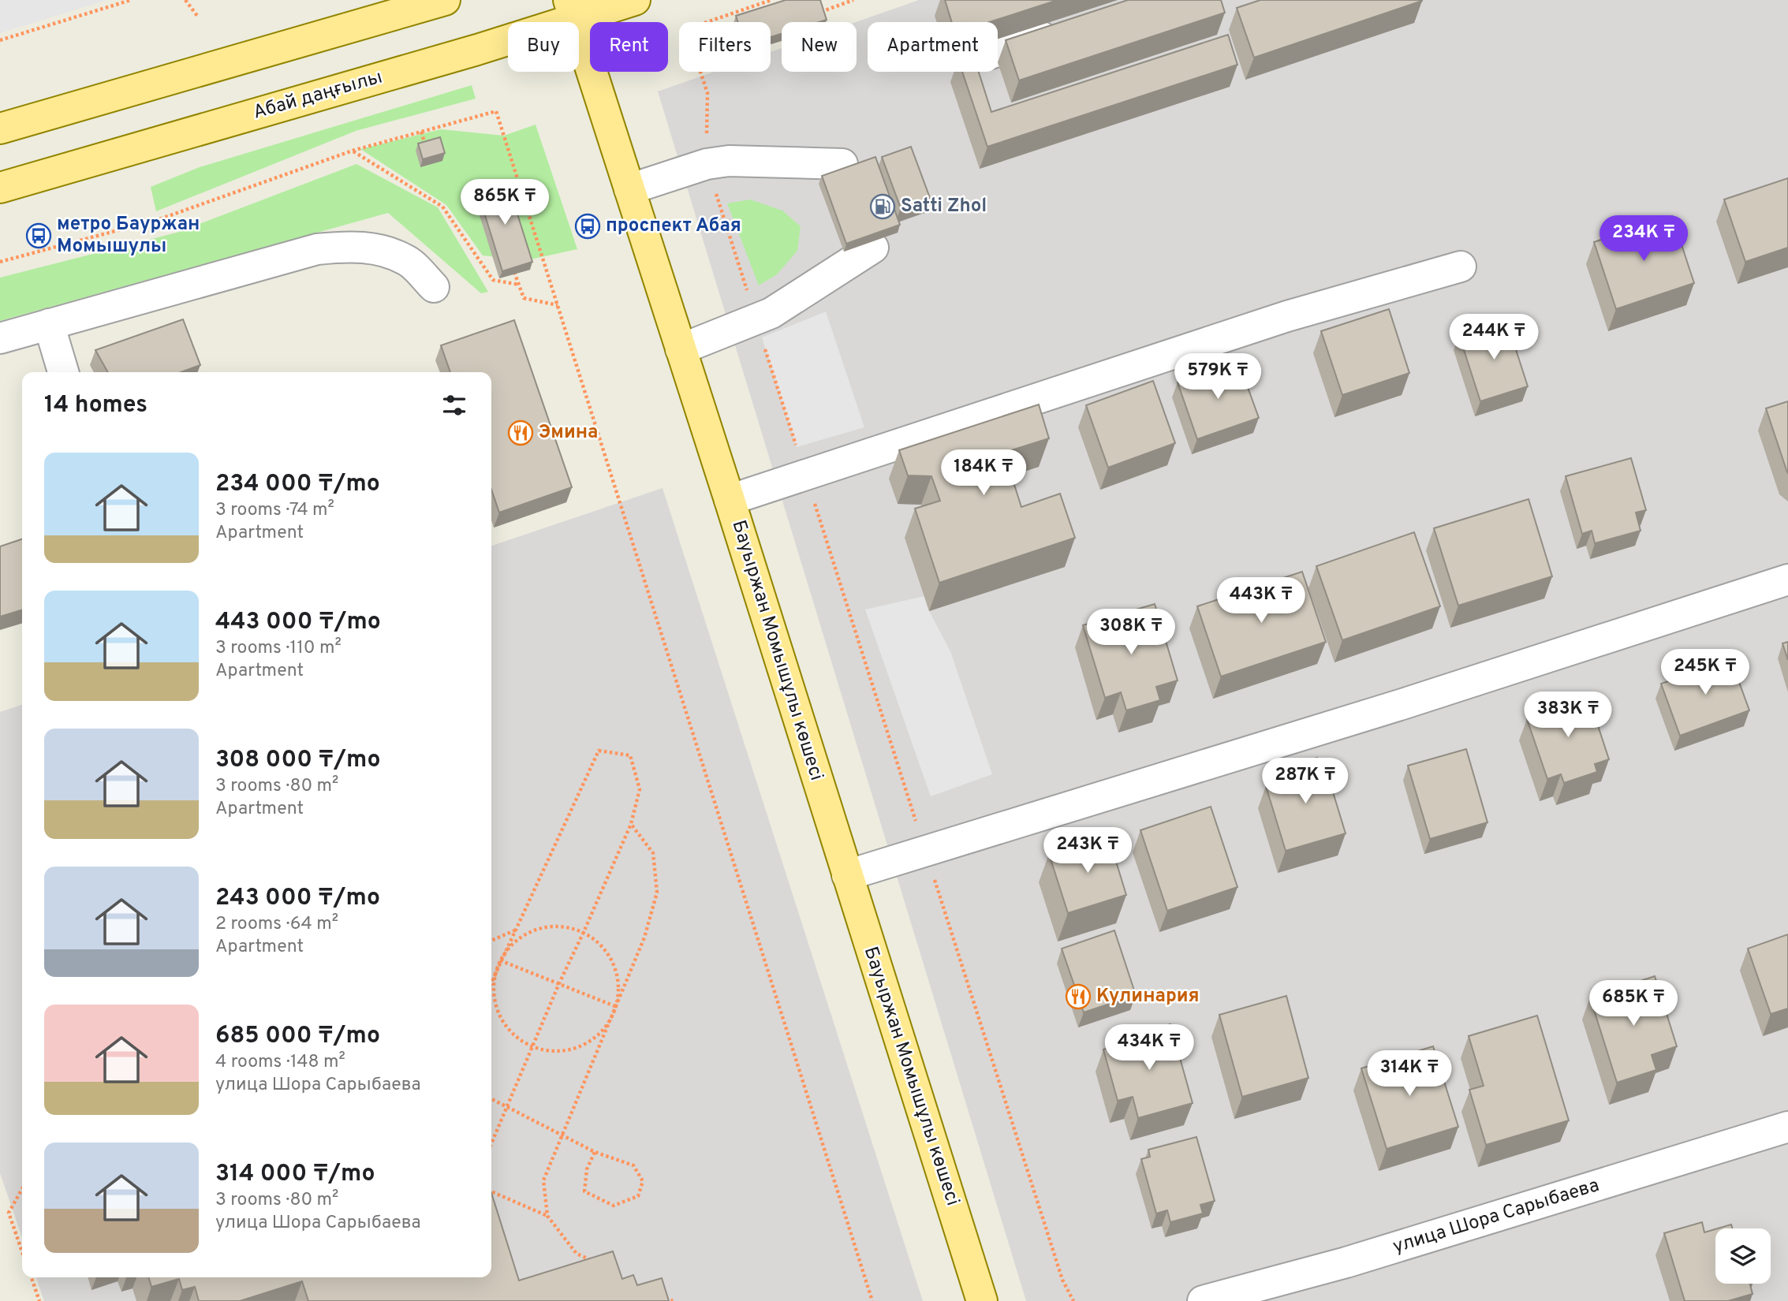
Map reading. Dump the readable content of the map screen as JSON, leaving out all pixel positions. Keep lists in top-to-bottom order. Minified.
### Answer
{"streets":{"main road":["Абай даңғылы","Бауыржан Момышұлы көшесі"],"street":["улица Шора Сарыбаева"]},"crossings":[["Абай даңғылы","Бауыржан Момышұлы көшесі"]],"places":{"fuel station":["Satti Zhol"],"bus stop":["проспект Абая","метро Бауржан Момышулы"],"restaurant":["Эмина","Кулинария"]},"page":{"chip":["Buy","Rent","Filters","New","Apartment"],"price":["865K ₸","234K ₸","244K ₸","579K ₸","184K ₸","443K ₸","308K ₸","245K ₸","383K ₸","287K ₸","243K ₸","685K ₸","434K ₸","314K ₸"],"heading":"14 homes","list":[{"name":"234 000 ₸/mo","note":"3 rooms · 74 m² · Apartment"},{"name":"443 000 ₸/mo","note":"3 rooms · 110 m² · Apartment"},{"name":"308 000 ₸/mo","note":"3 rooms · 80 m² · Apartment"},{"name":"243 000 ₸/mo","note":"2 rooms · 64 m² · Apartment"},{"name":"685 000 ₸/mo","note":"4 rooms · 148 m² · улица Шора Сарыбаева"},{"name":"314 000 ₸/mo","note":"3 rooms · 80 m² · улица Шора Сарыбаева"}]}}
